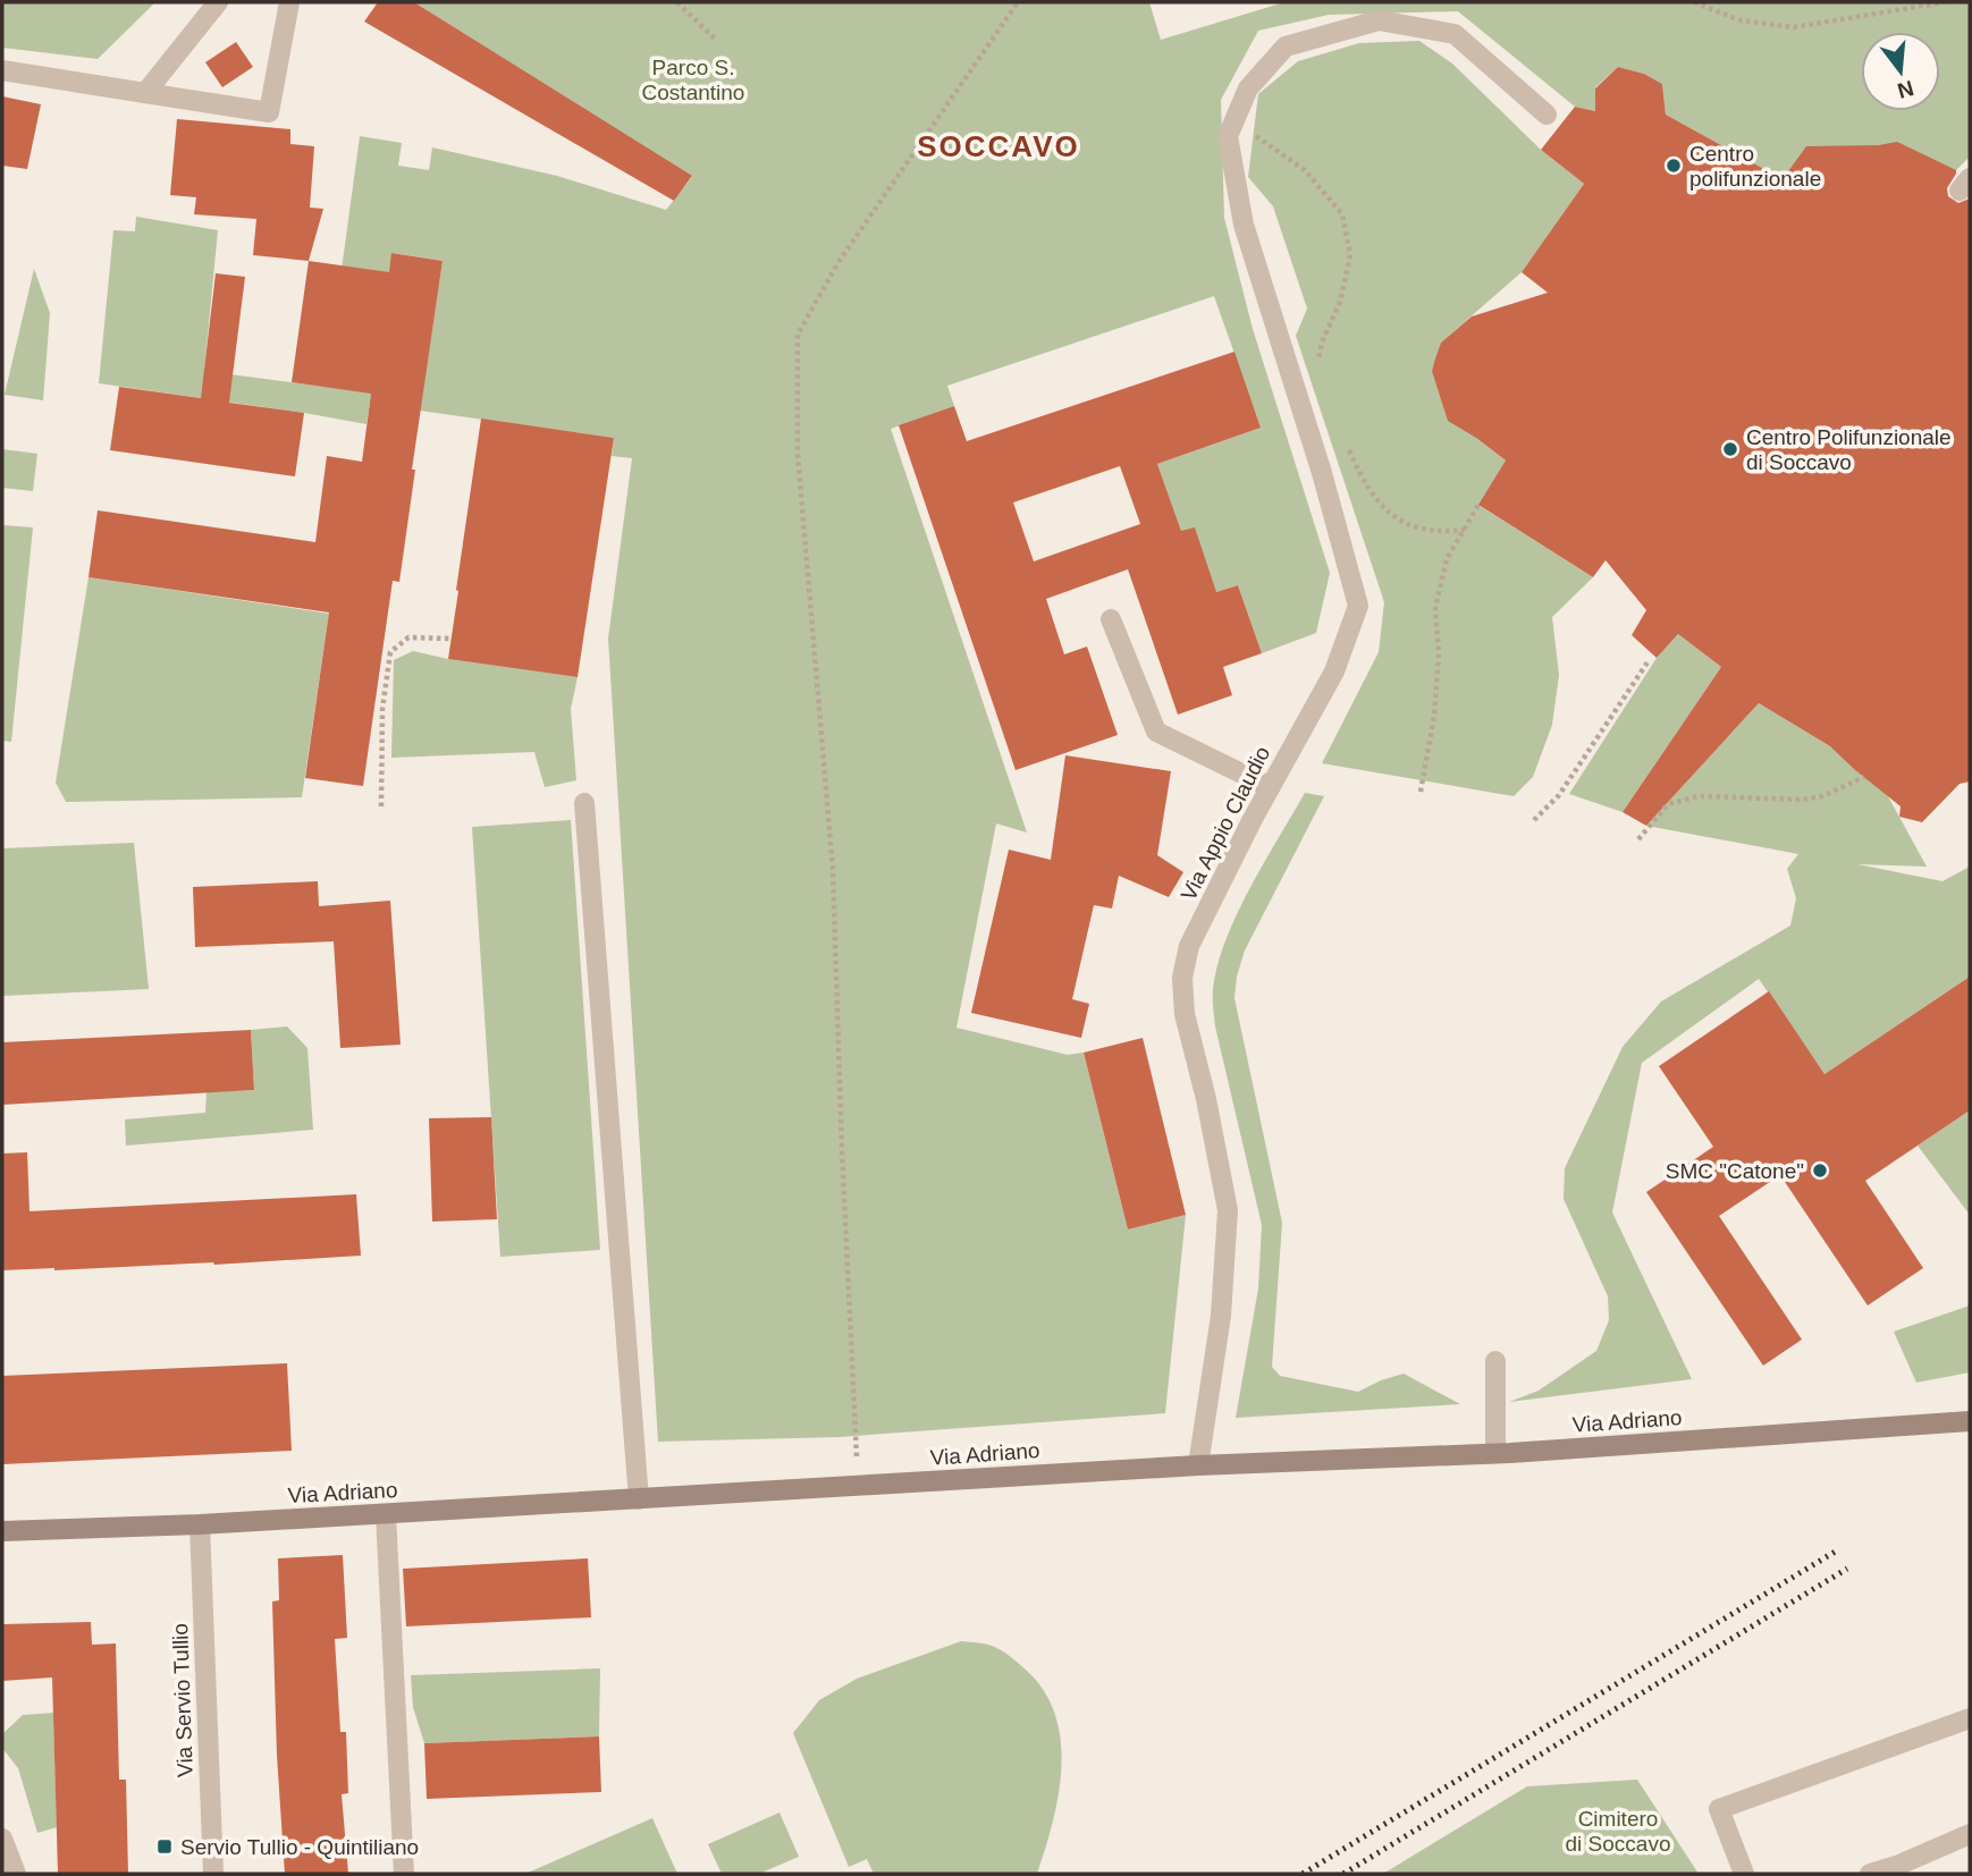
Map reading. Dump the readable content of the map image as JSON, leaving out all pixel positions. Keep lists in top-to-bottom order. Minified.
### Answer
{"streets":{"street":["Via Appio Claudio","Via Adriano","Via Servio Tullio"]},"crossings":[["Via Appio Claudio","Via Adriano"],["Via Adriano","Via Servio Tullio"]],"districts":["SOCCAVO"],"parks":["Parco S. Costantino","Cimitero di Soccavo"],"places":{"other":["Centro polifunzionale","Centro Polifunzionale di Soccavo","SMC \"Catone\""],"transit":["Servio Tullio - Quintiliano"]},"north":"bottom"}
